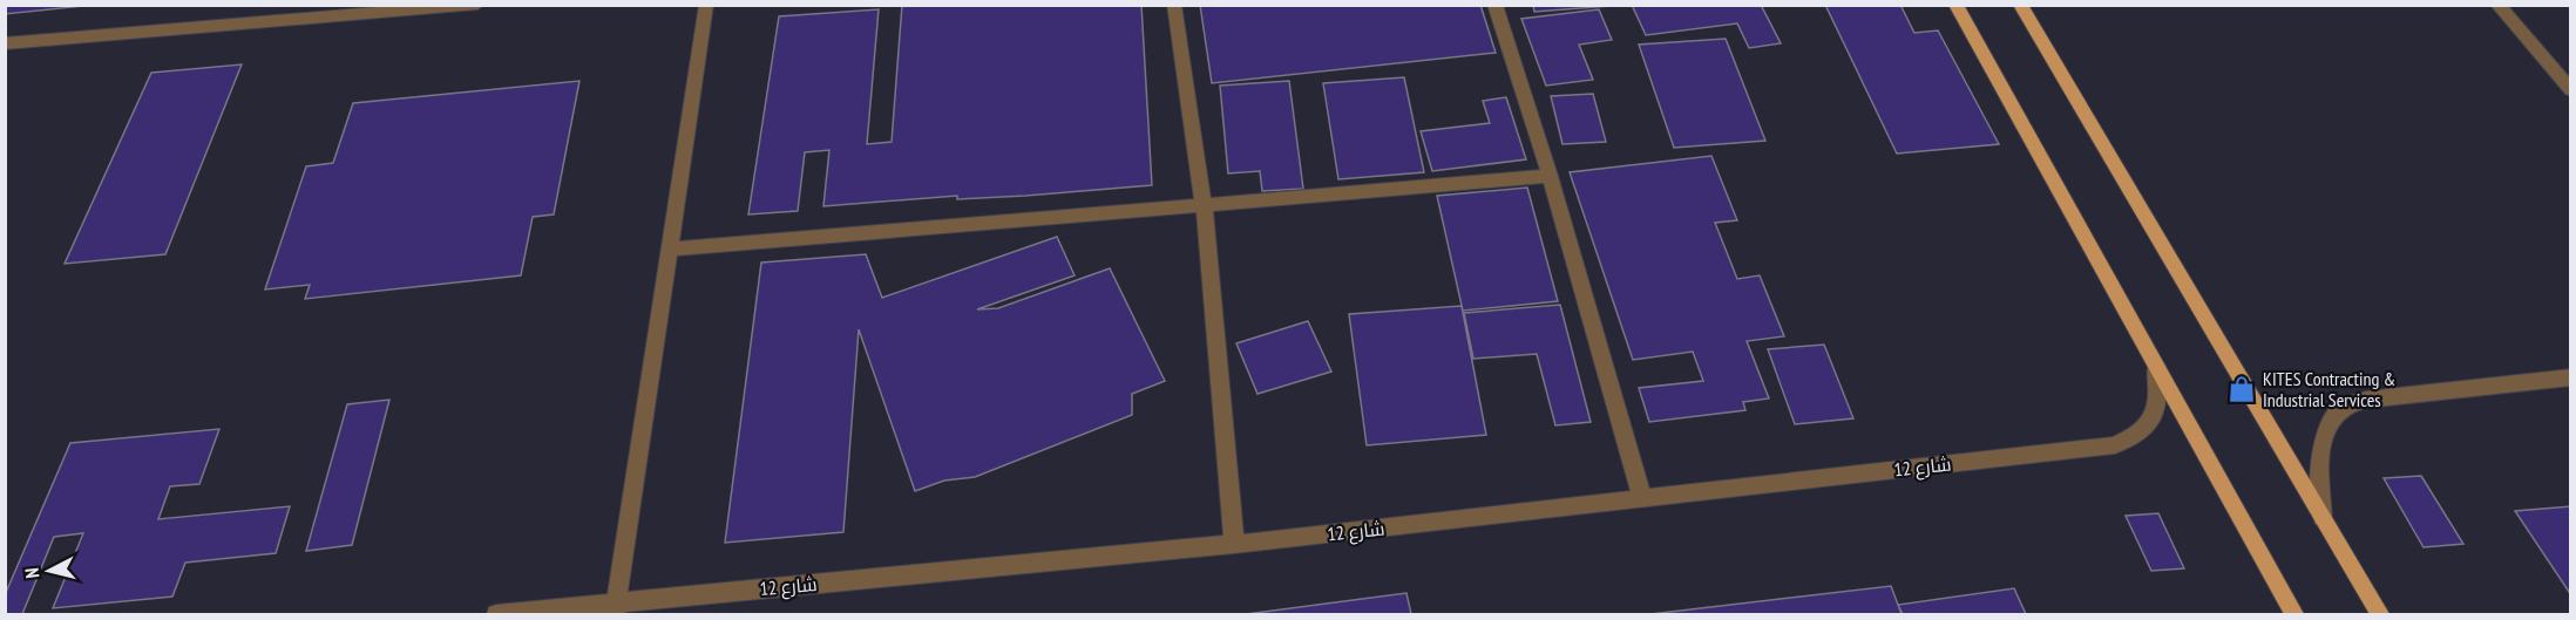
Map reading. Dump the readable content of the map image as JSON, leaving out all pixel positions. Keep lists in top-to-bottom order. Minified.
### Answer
{"streets":{"street":["شارع 12"]},"places":{"shop":["KITES Contracting & Industrial Services"]},"north":"left"}
